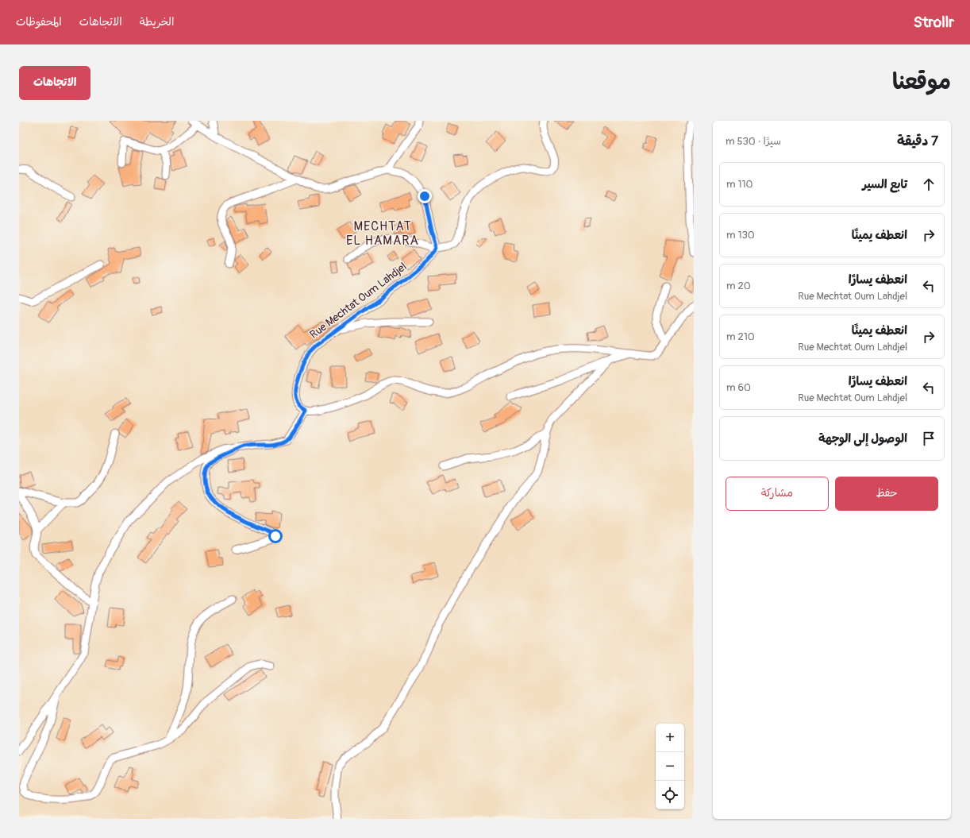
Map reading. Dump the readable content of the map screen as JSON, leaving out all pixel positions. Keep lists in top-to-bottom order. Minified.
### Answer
{"streets":{"street":["Rue Mechtat Oum Lahdjel"]},"districts":["MECHTAT EL HAMARA"],"page":{"header":"Strollr","nav":["الخريطة","الاتجاهات","المحفوظات"],"title":"موقعنا","buttons":["الاتجاهات",["حفظ","مشاركة"]],"heading":["7 دقيقة","سيرًا · 530 m"],"list":[["تابع السير","110 m"],["انعطف يمينًا","130 m"],["انعطف يسارًا","Rue Mechtat Oum Lahdjel","20 m"],["انعطف يمينًا","Rue Mechtat Oum Lahdjel","210 m"],["انعطف يسارًا","Rue Mechtat Oum Lahdjel","60 m"],"الوصول إلى الوجهة"],"map_buttons":["+","−"]}}
